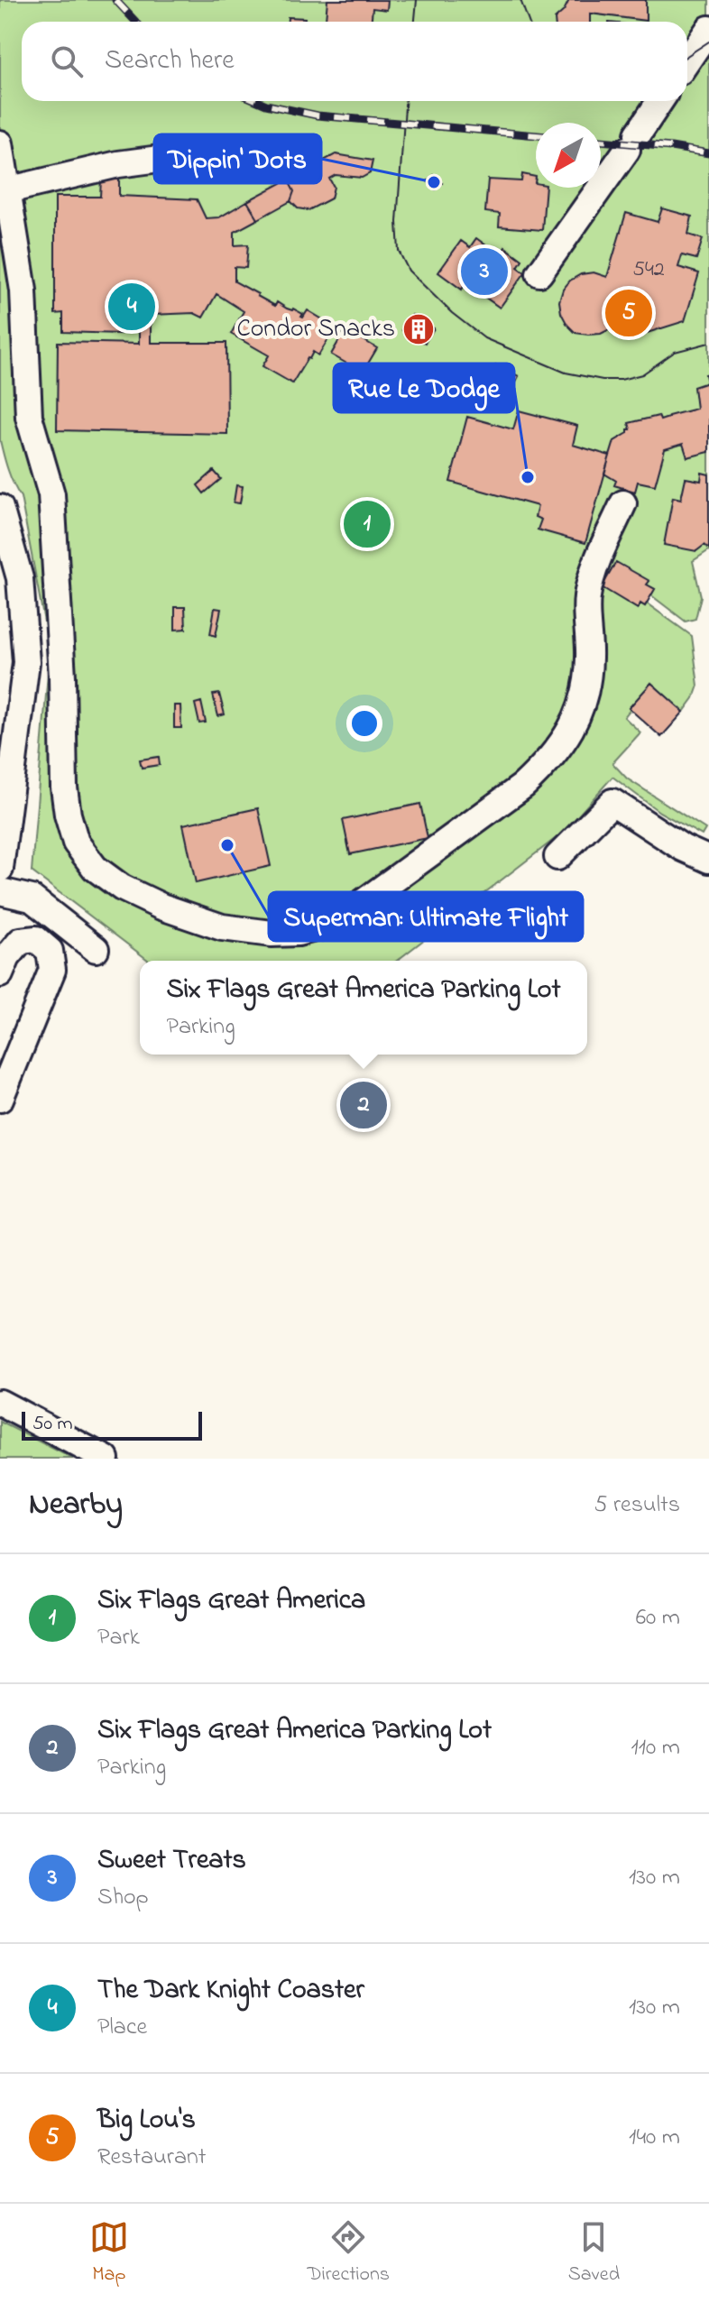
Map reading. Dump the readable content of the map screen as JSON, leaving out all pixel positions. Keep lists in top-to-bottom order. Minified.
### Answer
{"places":{"other":["Dippin' Dots","Rue Le Dodge","Superman: Ultimate Flight"],"building":["Condor Snacks"]},"house_numbers":["542"],"scale_bar":"50 m","north":"bottom left","page":{"search":"Search here","pins":["3","4","5","1","2"],"popup":["Six Flags Great America Parking Lot","Parking"],"scale":"50 m","heading":["Nearby","5 results"],"list":[{"mark":"1","name":"Six Flags Great America","note":"Park","value":"60 m"},{"mark":"2","name":"Six Flags Great America Parking Lot","note":"Parking","value":"110 m"},{"mark":"3","name":"Sweet Treats","note":"Shop","value":"130 m"},{"mark":"4","name":"The Dark Knight Coaster","note":"Place","value":"130 m"},{"mark":"5","name":"Big Lou's","note":"Restaurant","value":"140 m"}],"nav":["Map","Directions","Saved"]}}
